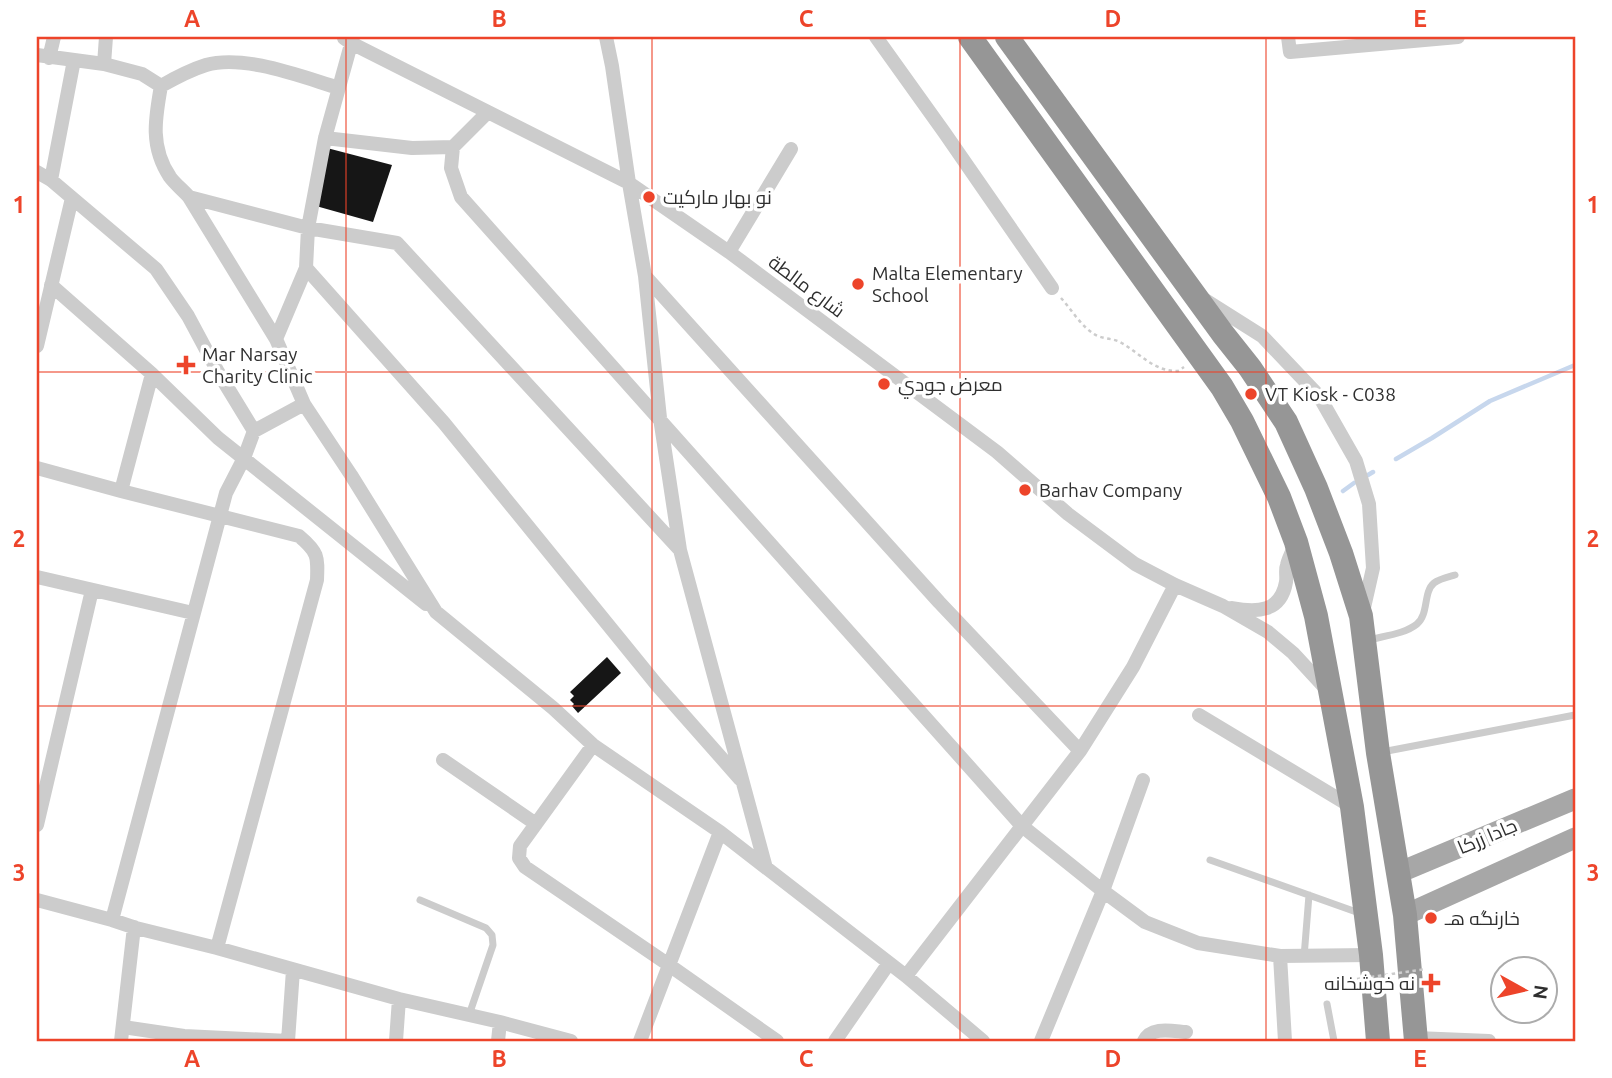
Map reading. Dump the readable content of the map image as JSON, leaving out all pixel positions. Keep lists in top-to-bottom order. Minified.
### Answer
{"streets":{"main road":["جادا زرکا"],"street":["شارع مالطة"]},"places":{"other":["نو بهار ماركيت","Malta Elementary School","معرض جودي","VT Kiosk - C038","Barhav Company","خارنگه هـ"],"health":["Mar Narsay Charity Clinic","نه خوشخانه"]},"north":"right","grid":{"columns":["A","B","C","D","E"],"rows":["1","2","3"]}}
